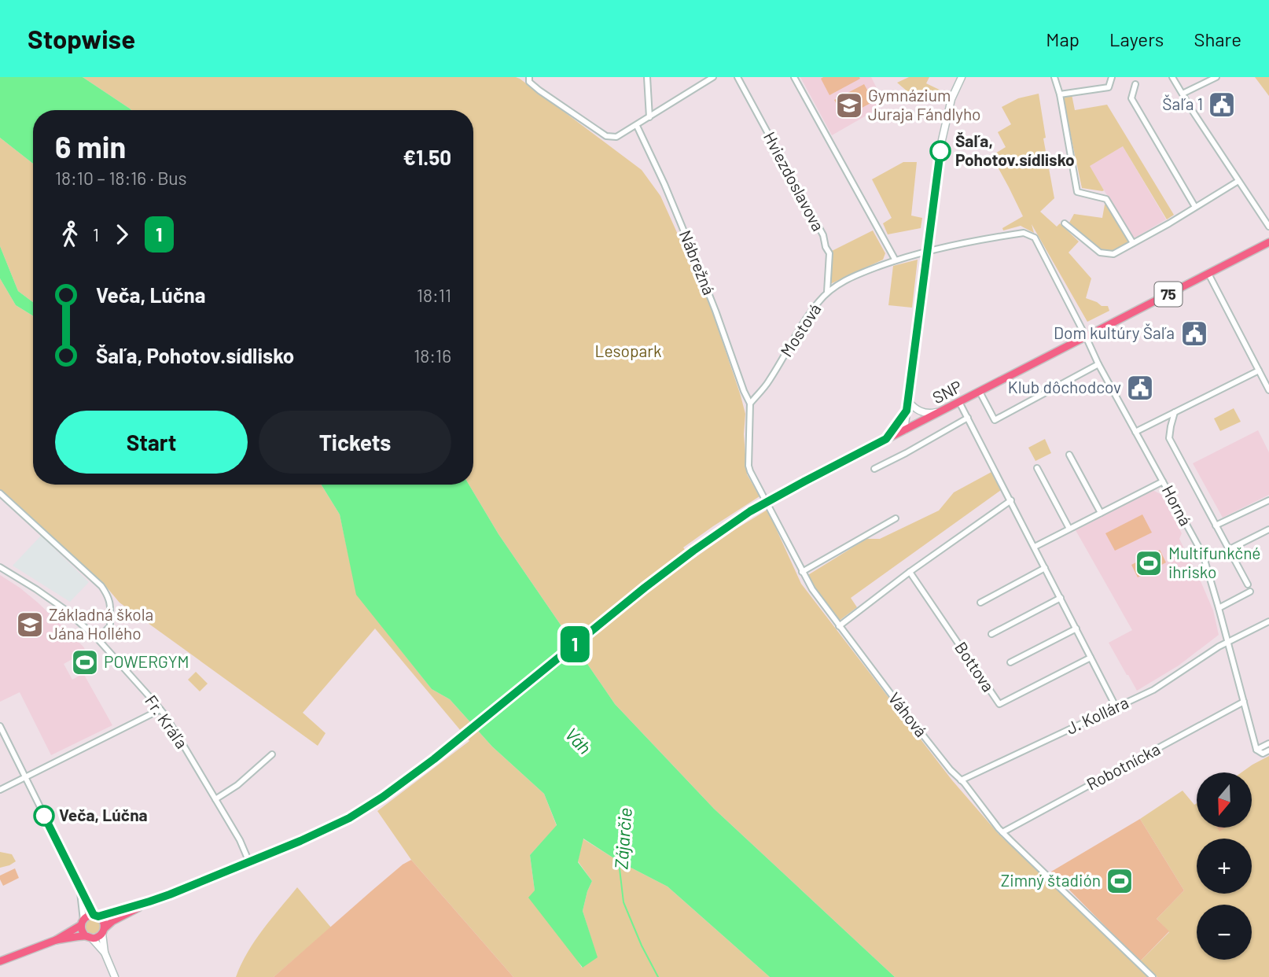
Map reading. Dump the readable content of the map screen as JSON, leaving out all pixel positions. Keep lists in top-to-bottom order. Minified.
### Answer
{"streets":{"main road":["75","SNP"],"street":["Hviezdoslavova","Nábrežná","Mostová","Horná","Bottova","Váhová","J. Kollára","Fr. Kráľa","Robotnícka"]},"crossings":[["Hviezdoslavova","Mostová"],["Nábrežná","Mostová"],["Nábrežná","Váhová"],["75","SNP"],["75","Fr. Kráľa"],["Mostová","Horná"],["Mostová","Váhová"],["SNP","Horná"],["SNP","Fr. Kráľa"],["Horná","J. Kollára"],["Horná","Robotnícka"],["Váhová","J. Kollára"],["Váhová","Robotnícka"]],"water":["Váh","Zájarčie"],"parks":["Lesopark"],"places":{"public building":["Šaľa 1","Dom kultúry Šaľa","Klub dôchodcov"],"school or university":["Gymnázium Juraja Fándlyho","Základná škola Jána Hollého"],"other":["Šaľa, Pohotov.sídlisko","Veča, Lúčna"],"sports":["Multifunkčné ihrisko","POWERGYM","Zimný štadión"]},"lines":["bus line 1"],"north":"bottom","page":{"header":"Stopwise","nav":["Map","Layers","Share"],"on_map":"1","heading":["6 min","18:10 – 18:16 · Bus","€1.50"],"legs":["1","1"],"list":[{"name":"Veča, Lúčna","value":"18:11"},{"name":"Šaľa, Pohotov.sídlisko","value":"18:16"}],"buttons":["Start","Tickets"],"map_buttons":["+","−"]}}
